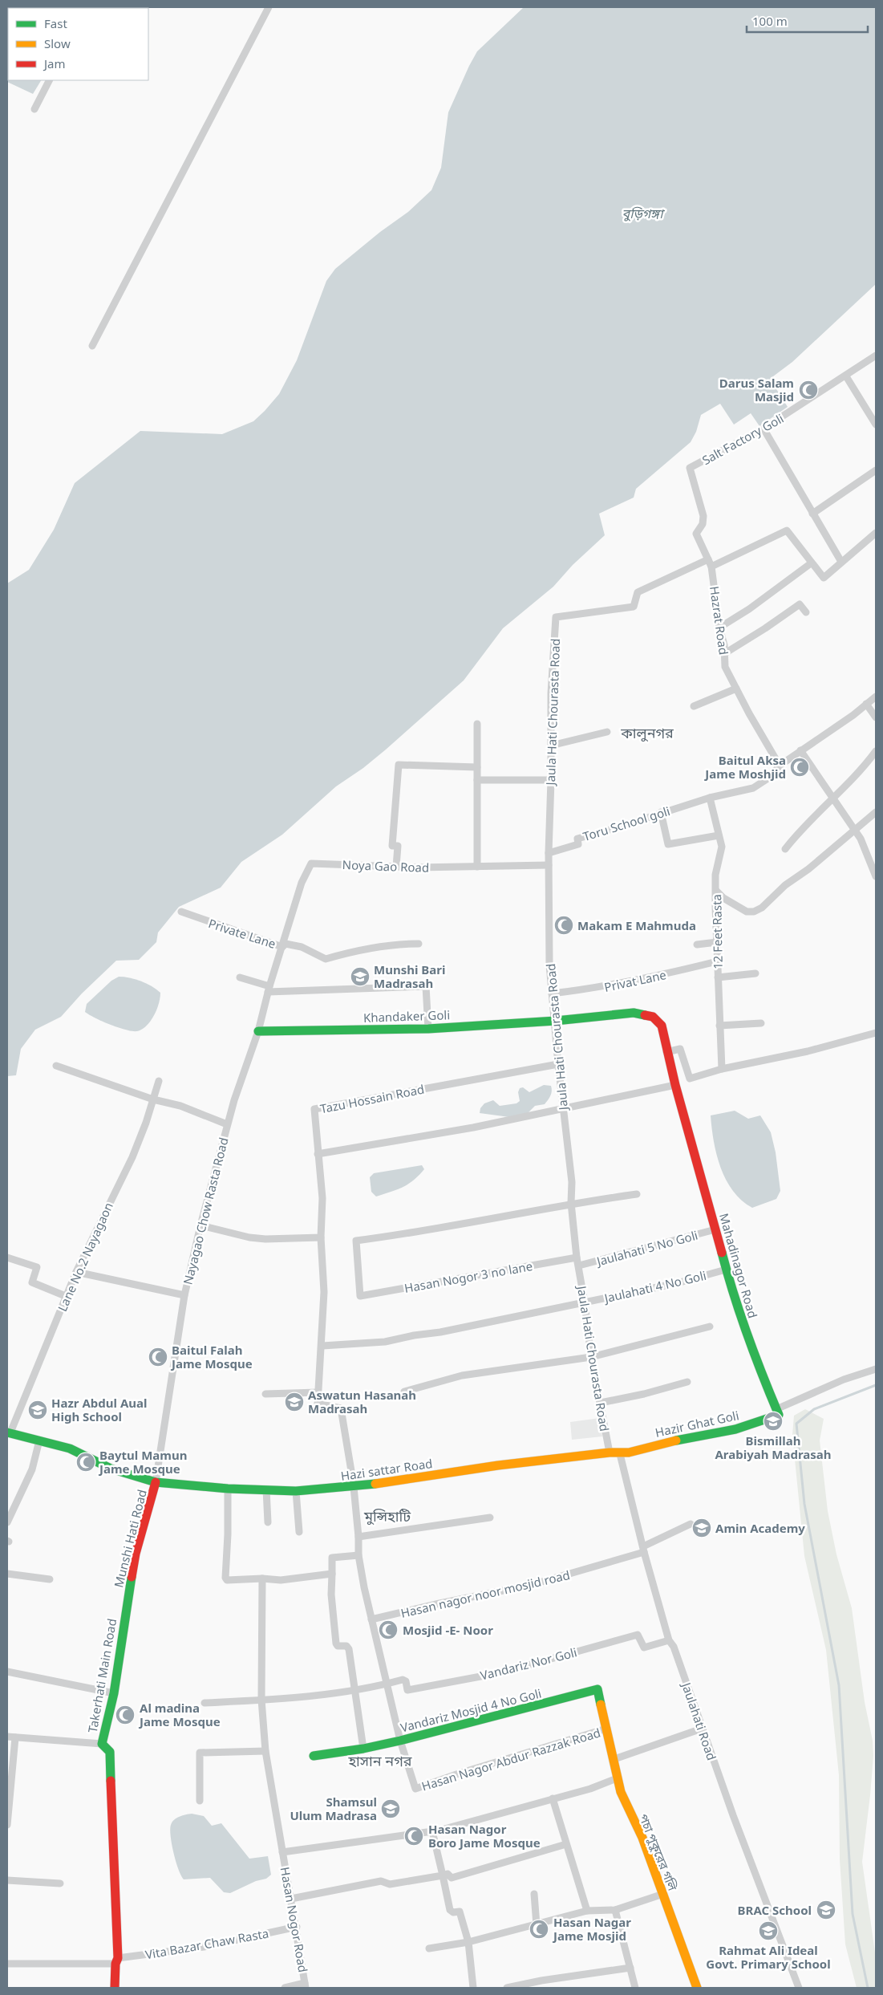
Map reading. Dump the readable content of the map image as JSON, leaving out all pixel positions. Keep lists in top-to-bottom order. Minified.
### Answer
{"streets":{"street":["Salt Factory Goli","Hazrat Road","Jaula Hati Chourasta Road","Toru School goli","Noya Gao Road","12 Feet Rasta","Private Lane","Privat Lane","Khandaker Goli","Tazu Hossain Road","Nayagao Chow Rasta Road","Jaulahati 5 No Goli","Lane No.2 Nayagaon","Mahadinagor Road","Hasan Nogor 3 no lane","Jaulahati 4 No Goli","Hazir Ghat Goli","Hazi sattar Road","Munshi Hati Road","Hasan nagor noor mosjid road","Vandariz Nor Goli","Takerhati Main Road","Vandariz Mosjid 4 No Goli","Jaulahati Road","Hasan Nagor Abdur Razzak Road","পচা পুকুরের গলি","Hasan Nogor Road","Vita Bazar Chaw Rasta"]},"crossings":[["Salt Factory Goli","Hazrat Road"],["Hazrat Road","Jaula Hati Chourasta Road"],["Hazrat Road","Toru School goli"],["Jaula Hati Chourasta Road","Toru School goli"],["Jaula Hati Chourasta Road","Noya Gao Road"],["Jaula Hati Chourasta Road","Privat Lane"],["Jaula Hati Chourasta Road","Khandaker Goli"],["Jaula Hati Chourasta Road","Tazu Hossain Road"],["Jaula Hati Chourasta Road","Jaulahati 5 No Goli"],["Jaula Hati Chourasta Road","Hasan Nogor 3 no lane"],["Jaula Hati Chourasta Road","Jaulahati 4 No Goli"],["Jaula Hati Chourasta Road","Hazi sattar Road"],["Toru School goli","12 Feet Rasta"],["Noya Gao Road","Private Lane"],["Noya Gao Road","Nayagao Chow Rasta Road"],["12 Feet Rasta","Privat Lane"],["Private Lane","Nayagao Chow Rasta Road"],["Khandaker Goli","Nayagao Chow Rasta Road"],["Khandaker Goli","Mahadinagor Road"],["Tazu Hossain Road","Jaulahati 4 No Goli"],["Nayagao Chow Rasta Road","Hazi sattar Road"],["Nayagao Chow Rasta Road","Munshi Hati Road"],["Jaulahati 5 No Goli","Mahadinagor Road"],["Lane No.2 Nayagaon","Hazi sattar Road"],["Mahadinagor Road","Jaulahati 4 No Goli"],["Mahadinagor Road","Hazir Ghat Goli"],["Hazir Ghat Goli","Hazi sattar Road"],["Hazir Ghat Goli","Jaulahati Road"],["Hazi sattar Road","Munshi Hati Road"],["Hazi sattar Road","Jaulahati Road"],["Munshi Hati Road","Takerhati Main Road"],["Hasan nagor noor mosjid road","Jaulahati Road"],["Vandariz Nor Goli","Jaulahati Road"],["Takerhati Main Road","Vita Bazar Chaw Rasta"],["Vandariz Mosjid 4 No Goli","Hasan Nagor Abdur Razzak Road"],["Vandariz Mosjid 4 No Goli","পচা পুকুরের গলি"],["Hasan Nagor Abdur Razzak Road","পচা পুকুরের গলি"],["Hasan Nogor Road","Vita Bazar Chaw Rasta"]],"districts":["কালুনগর","মুন্সিহাটি","হাসান নগর"],"water":["বুড়িগঙ্গা"],"places":{"mosque":["Darus Salam Masjid","Baitul Aksa Jame Moshjid","Makam E Mahmuda","Baitul Falah Jame Mosque","Baytul Mamun Jame Mosque","Mosjid -E- Noor","Al madina Jame Mosque","Hasan Nagor Boro Jame Mosque","Hasan Nagar Jame Mosjid"],"school or university":["Munshi Bari Madrasah","Aswatun Hasanah Madrasah","Hazr Abdul Aual High School","Bismillah Arabiyah Madrasah","Amin Academy","Shamsul Ulum Madrasa","BRAC School","Rahmat Ali Ideal Govt. Primary School"]},"legend":["Fast","Slow","Jam"],"scale_bar":"100 m"}
